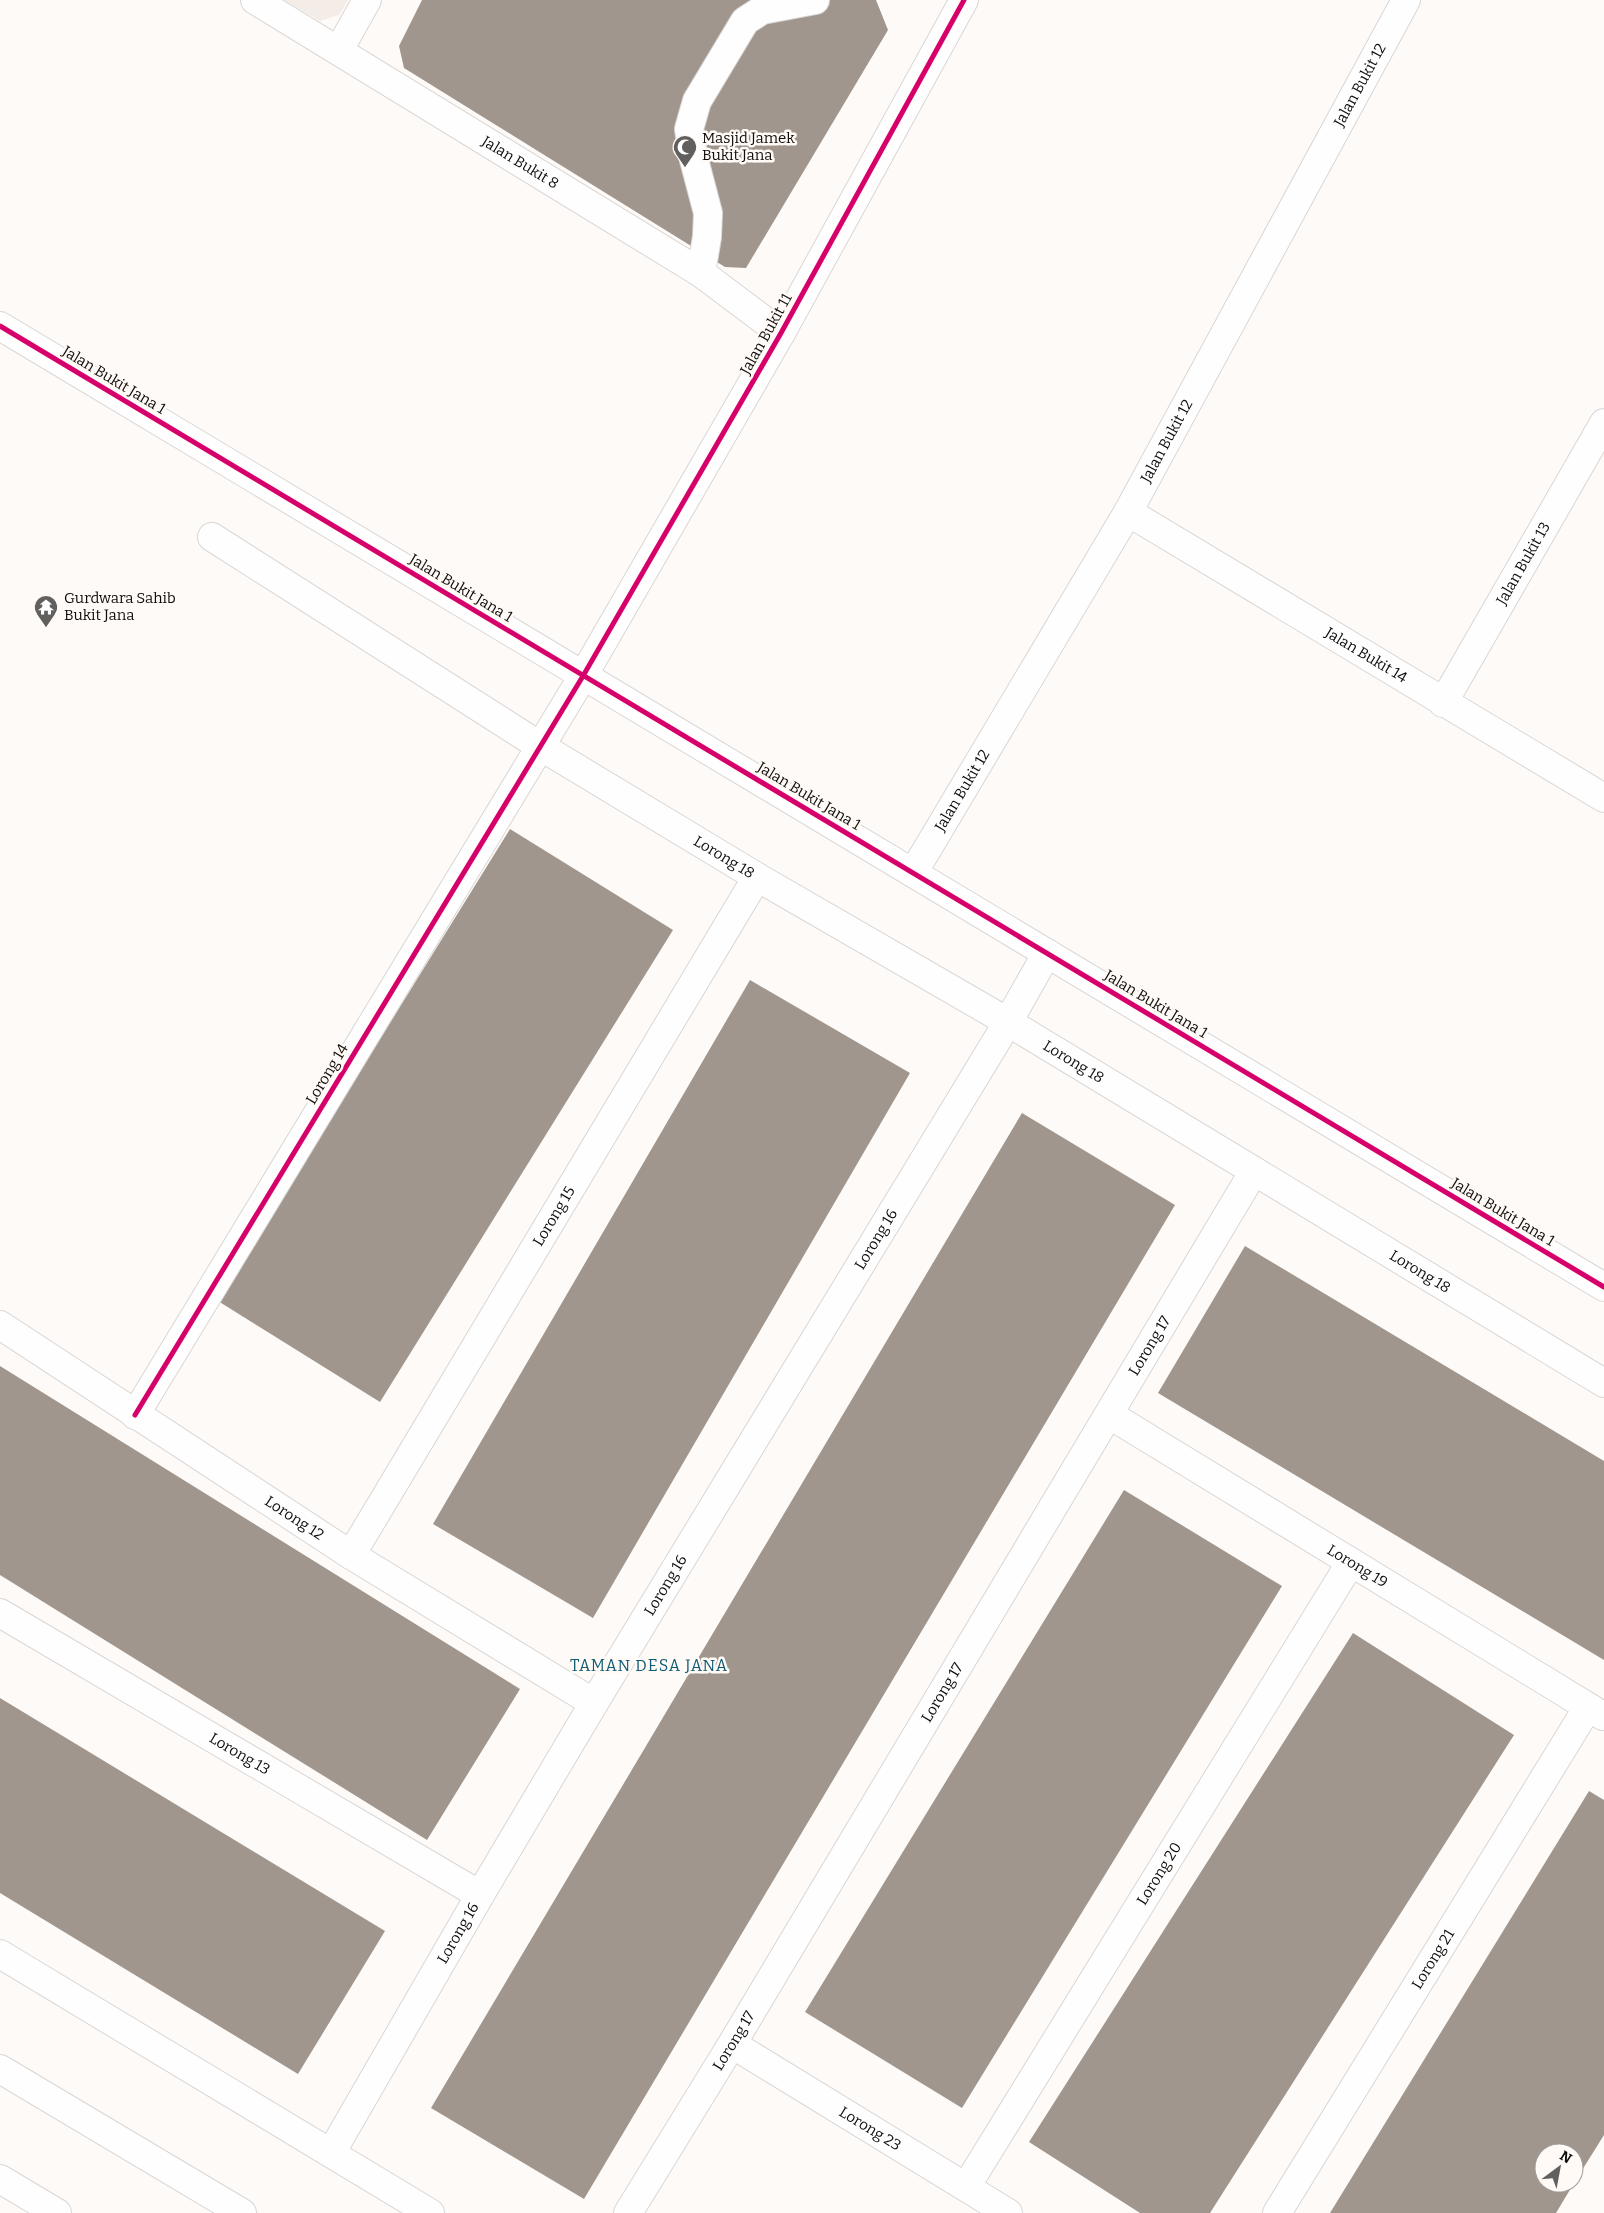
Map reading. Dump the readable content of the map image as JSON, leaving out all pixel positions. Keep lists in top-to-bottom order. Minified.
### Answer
{"streets":{"street":["Jalan Bukit 12","Jalan Bukit 8","Jalan Bukit 11","Jalan Bukit Jana 1","Jalan Bukit 13","Jalan Bukit 14","Lorong 18","Lorong 14","Lorong 15","Lorong 16","Lorong 17","Lorong 12","Lorong 19","Lorong 13","Lorong 20","Lorong 21","Lorong 23"]},"crossings":[["Jalan Bukit 12","Jalan Bukit Jana 1"],["Jalan Bukit 12","Jalan Bukit 14"],["Jalan Bukit 8","Jalan Bukit 11"],["Jalan Bukit 11","Jalan Bukit Jana 1"],["Jalan Bukit 11","Lorong 18"],["Jalan Bukit 11","Lorong 14"],["Jalan Bukit Jana 1","Lorong 16"],["Jalan Bukit 13","Jalan Bukit 14"],["Lorong 18","Lorong 14"],["Lorong 18","Lorong 15"],["Lorong 18","Lorong 16"],["Lorong 18","Lorong 17"],["Lorong 14","Lorong 12"],["Lorong 15","Lorong 12"],["Lorong 16","Lorong 12"],["Lorong 16","Lorong 13"],["Lorong 17","Lorong 19"],["Lorong 17","Lorong 23"],["Lorong 19","Lorong 20"],["Lorong 19","Lorong 21"],["Lorong 20","Lorong 23"]],"districts":["TAMAN DESA JANA"],"places":{"mosque":["Masjid Jamek Bukit Jana"],"temple":["Gurdwara Sahib Bukit Jana"]},"north":"top right"}
